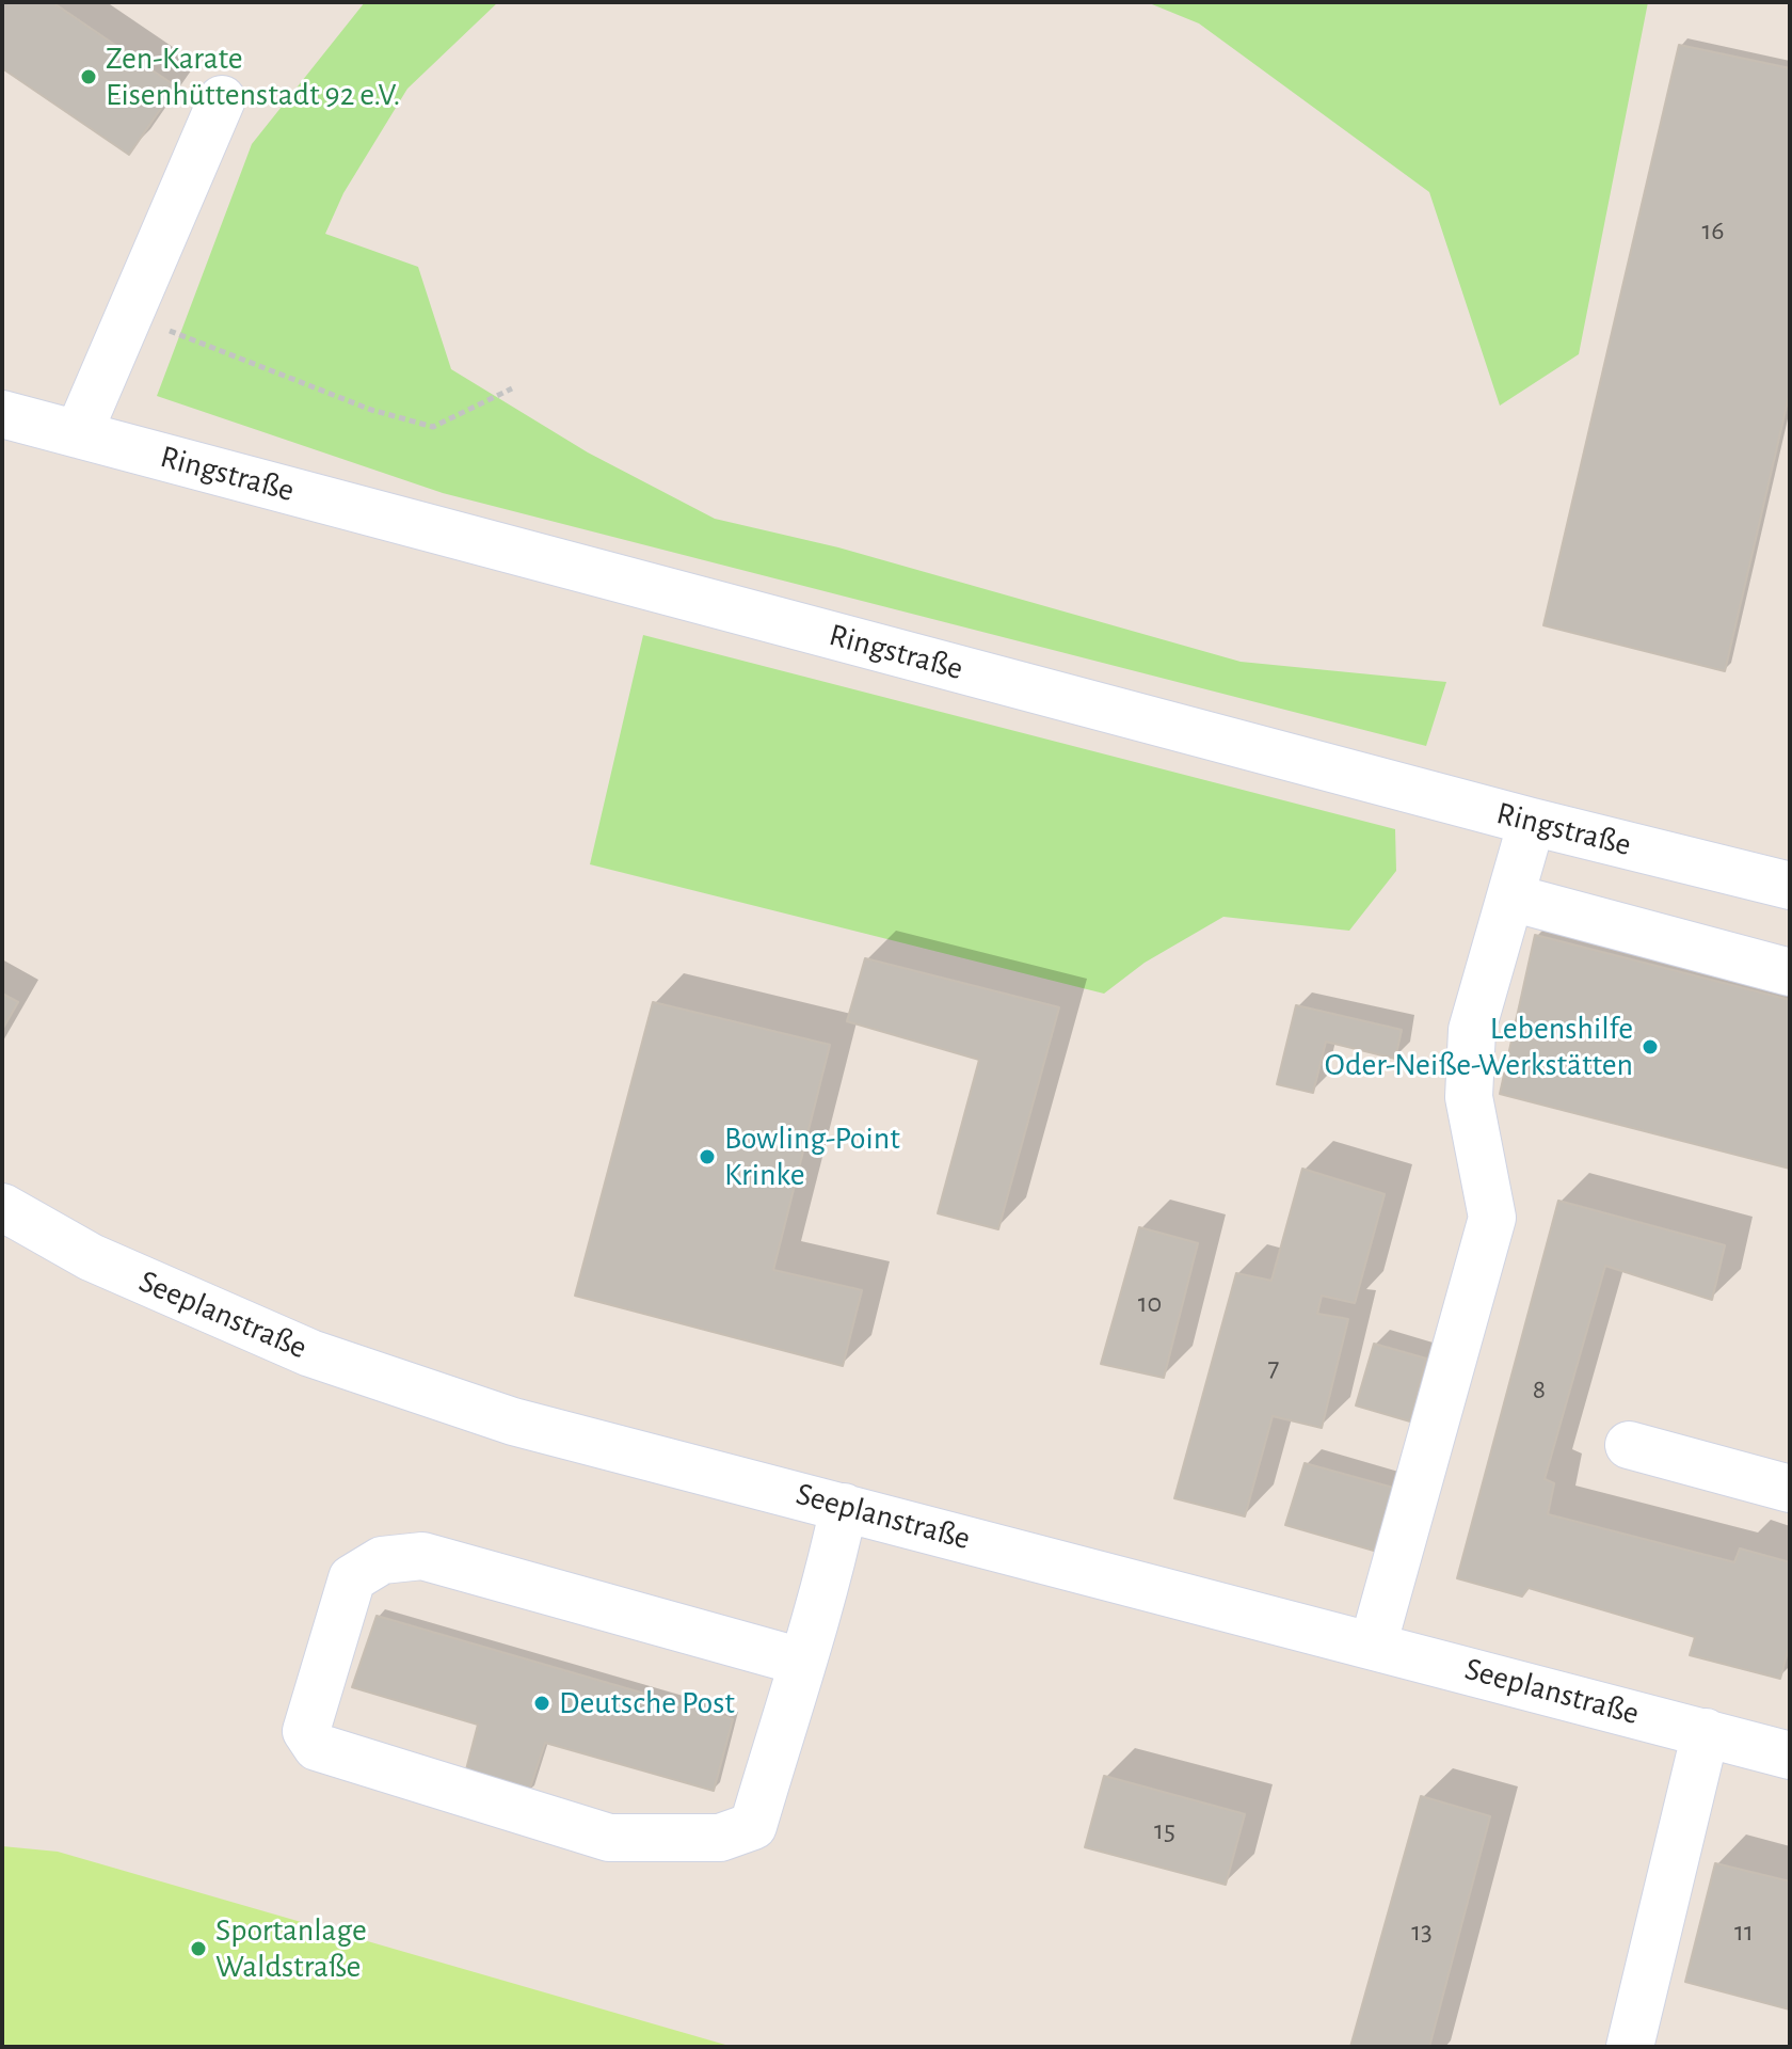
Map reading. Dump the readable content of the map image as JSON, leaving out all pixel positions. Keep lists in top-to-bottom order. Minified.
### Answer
{"streets":{"street":["Ringstraße","Seeplanstraße"]},"places":["Zen-Karate Eisenhüttenstadt 92 e.V.","Lebenshilfe Oder-Neiße-Werkstätten","Bowling-Point Krinke","Deutsche Post","Sportanlage Waldstraße"],"house_numbers":["16","10","7","8","15","13","11"]}
